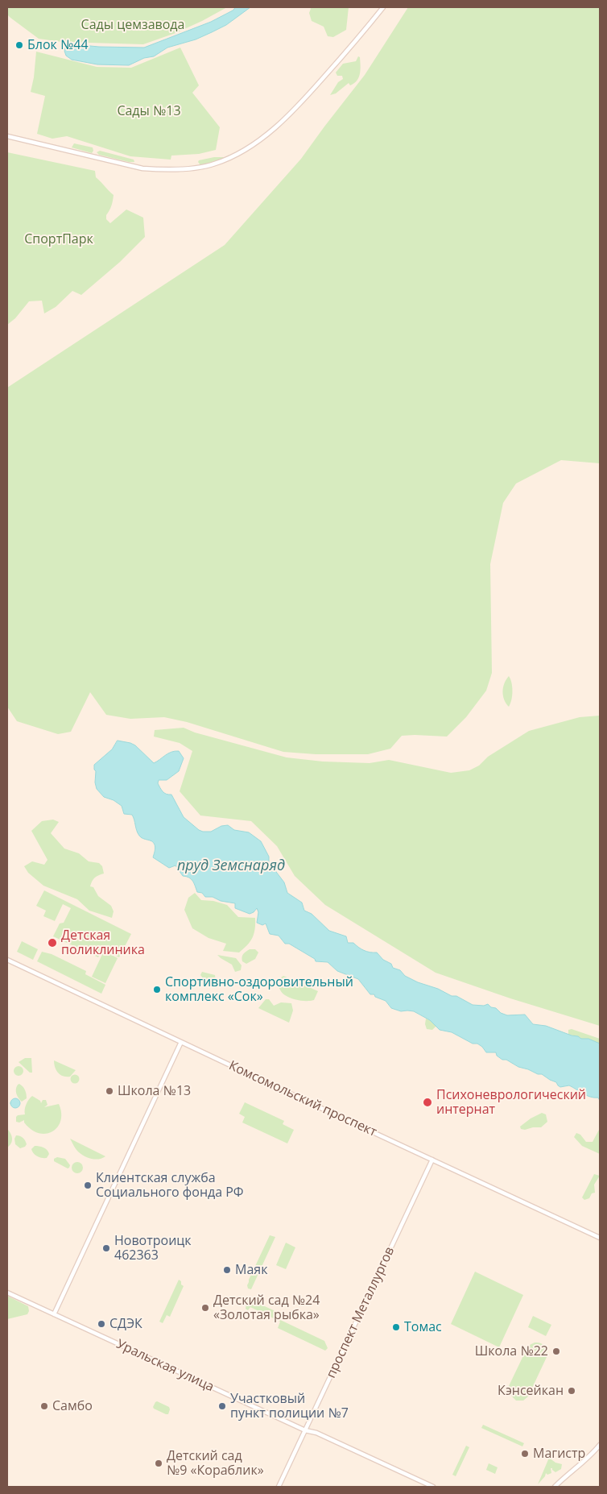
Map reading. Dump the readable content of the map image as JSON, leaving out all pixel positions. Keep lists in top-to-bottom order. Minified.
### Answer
{"streets":{"street":["Комсомольский проспект","проспект Металлургов","Уральская улица"]},"crossings":[["Комсомольский проспект","проспект Металлургов"],["проспект Металлургов","Уральская улица"]],"water":["пруд Земснаряд"],"parks":["Сады цемзавода","Сады №13","СпортПарк"],"places":["Блок №44","Детская поликлиника","Спортивно-оздоровительный комплекс «Сок»","Школа №13","Психоневрологический интернат","Клиентская служба Социального фонда РФ","Новотроицк 462363","Маяк","Детский сад №24 «Золотая рыбка»","СДЭК","Томас","Школа №22","Кэнсейкан","Самбо","Участковый пункт полиции №7","Магистр","Детский сад №9 «Кораблик»"]}
